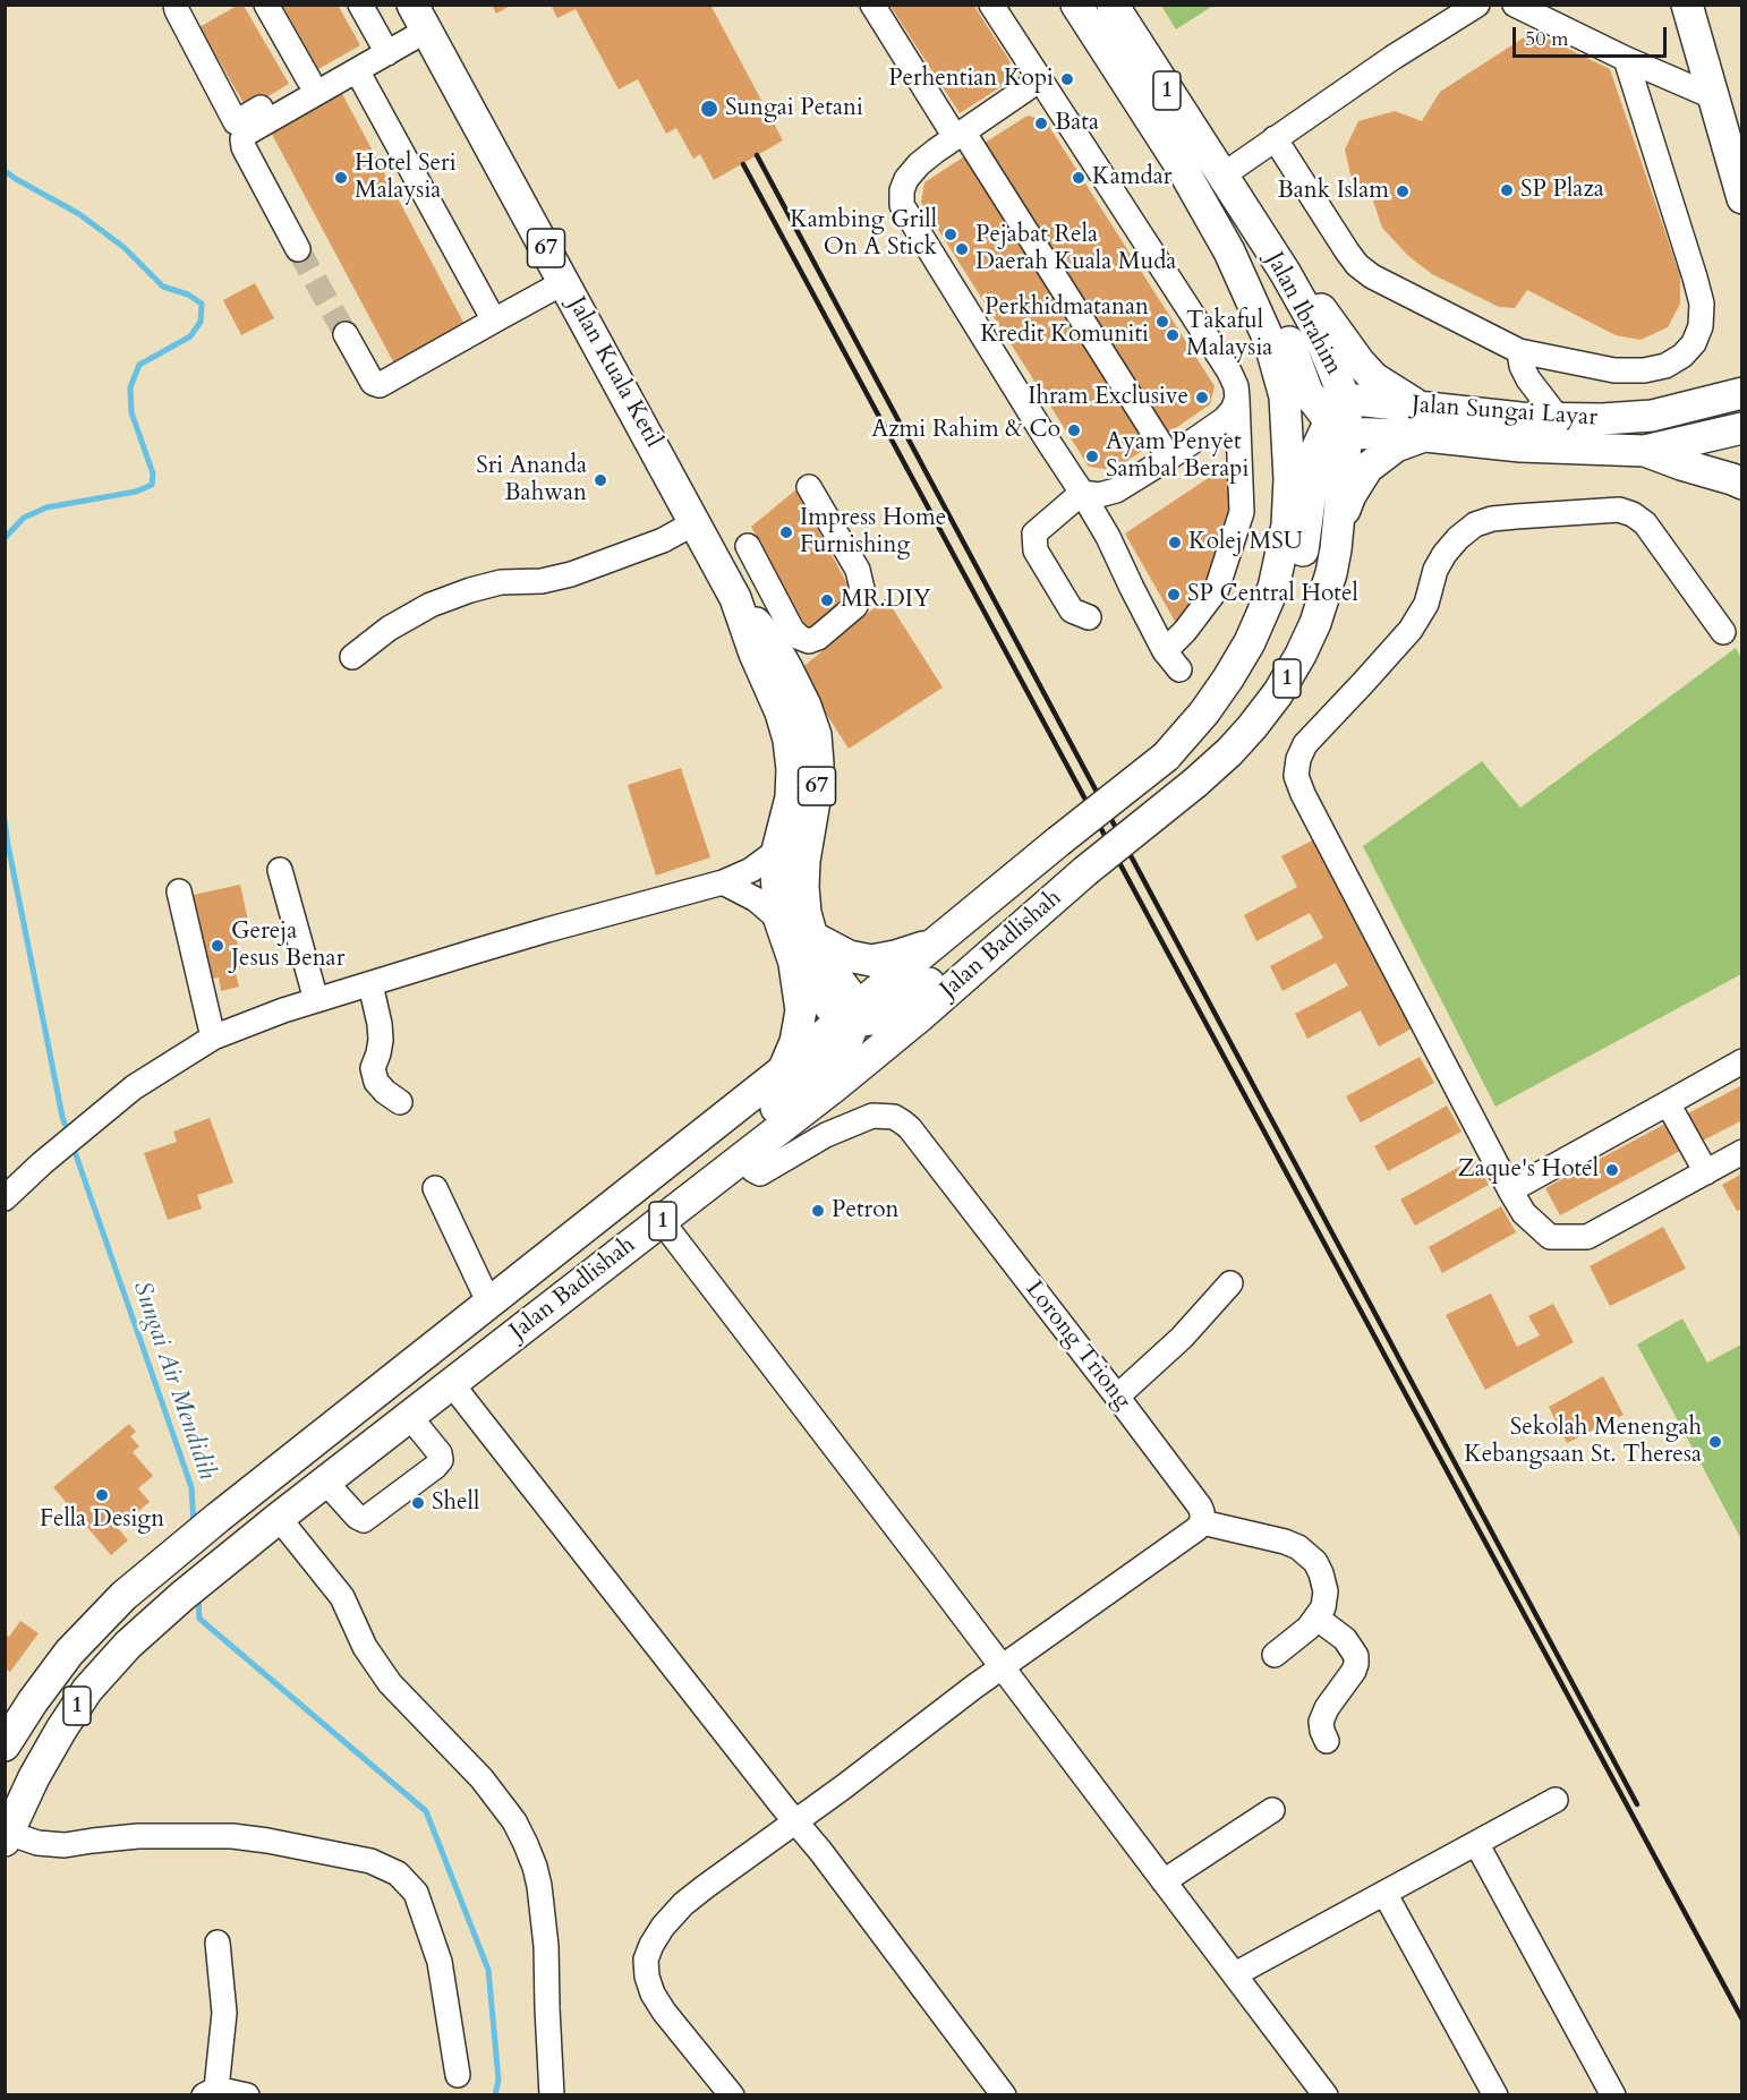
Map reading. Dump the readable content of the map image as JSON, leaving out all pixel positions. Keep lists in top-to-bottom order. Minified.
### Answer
{"streets":{"main road":["1","67","Jalan Ibrahim","Jalan Kuala Ketil","Jalan Sungai Layar","Jalan Badlishah"],"street":["Lorong Triong"]},"crossings":[["Jalan Ibrahim","Jalan Sungai Layar"],["Jalan Ibrahim","Jalan Badlishah"],["Jalan Kuala Ketil","Jalan Badlishah"],["Jalan Badlishah","Lorong Triong"]],"water":["Sungai Air Mendidih"],"places":["Perhentian Kopi","Sungai Petani","Bata","Hotel Seri Malaysia","Kamdar","SP Plaza","Bank Islam","Kambing Grill On A Stick","Pejabat Rela Daerah Kuala Muda","Perkhidmatanan Kredit Komuniti","Takaful Malaysia","Ihram Exclusive","Azmi Rahim & Co","Ayam Penyet Sambal Berapi","Sri Ananda Bahwan","Impress Home Furnishing","Kolej MSU","SP Central Hotel","MR.DIY","Gereja Jesus Benar","Zaque's Hotel","Petron","Sekolah Menengah Kebangsaan St. Theresa","Fella Design","Shell"],"scale_bar":"50 m"}
